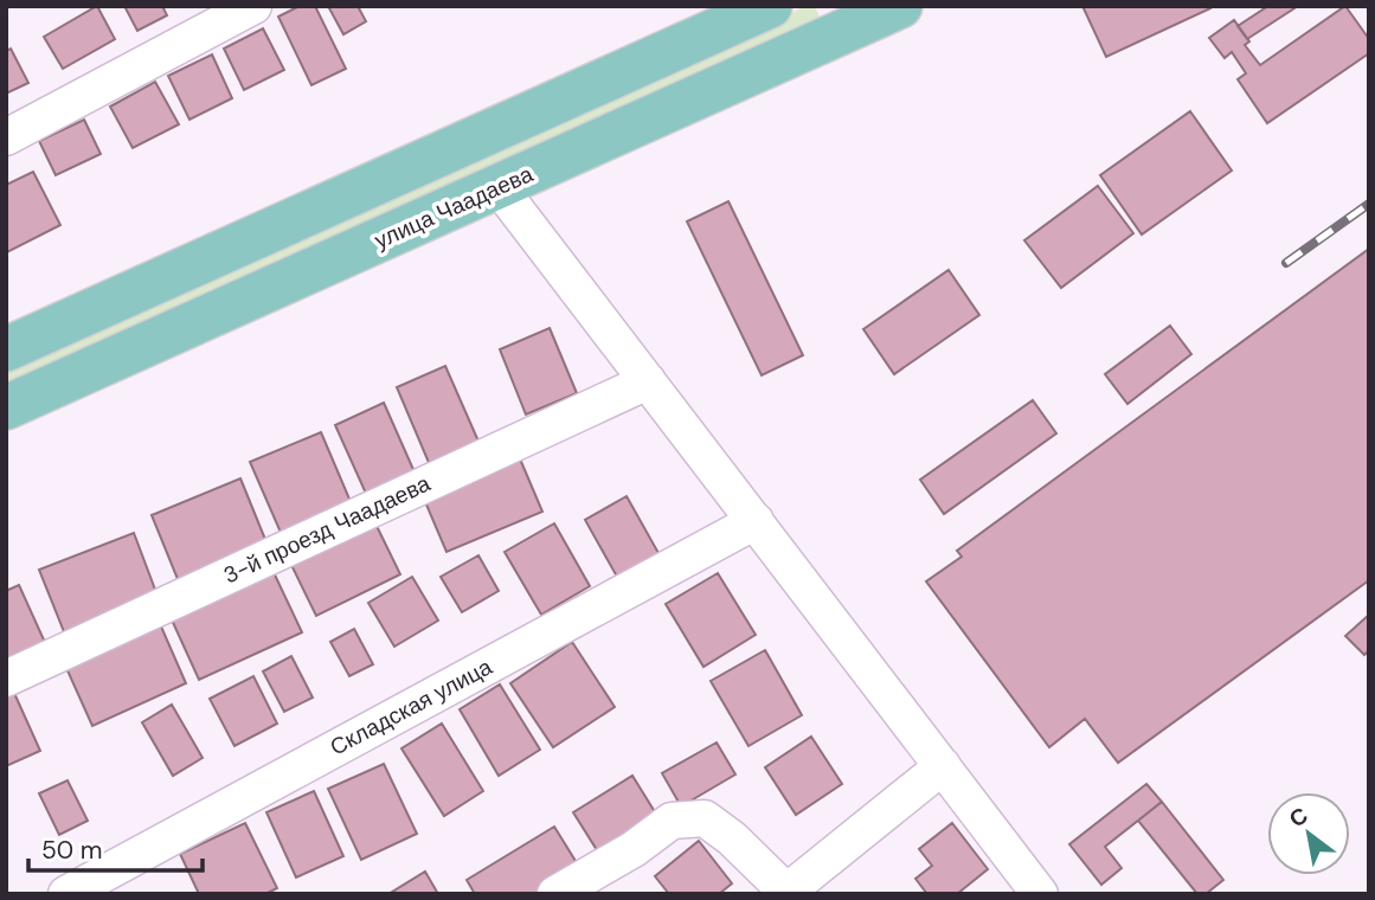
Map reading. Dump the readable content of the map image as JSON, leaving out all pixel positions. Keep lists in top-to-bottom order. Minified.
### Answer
{"streets":{"main road":["улица Чаадаева"],"street":["3-й проезд Чаадаева","Складская улица"]},"scale_bar":"50 m","north":"top left"}
